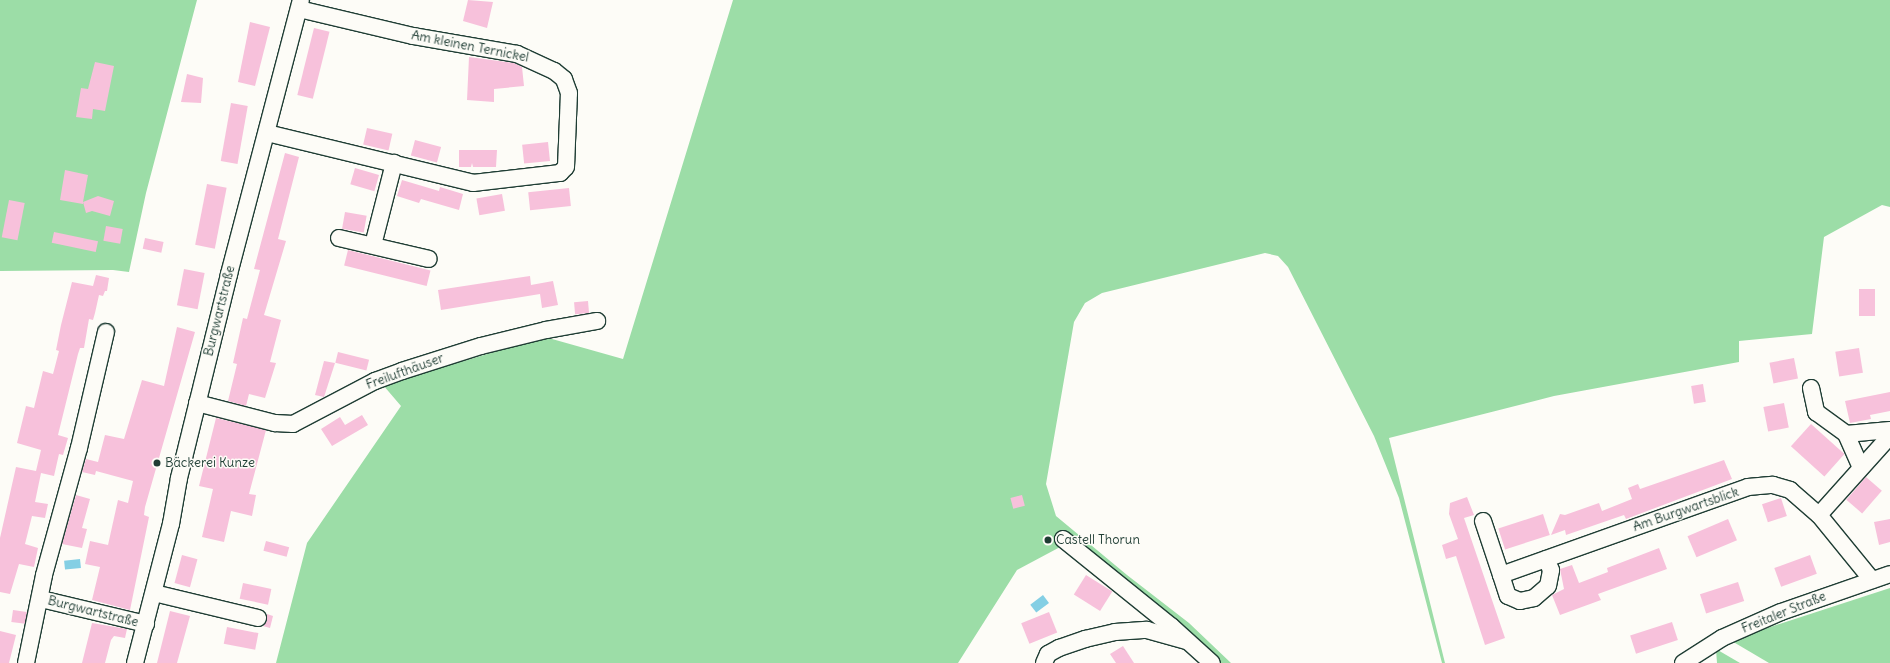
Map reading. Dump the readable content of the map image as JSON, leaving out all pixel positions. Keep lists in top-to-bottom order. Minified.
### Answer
{"streets":{"street":["Am kleinen Ternickel","Burgwartstraße","Freilufthäuser","Am Burgwartsblick","Freitaler Straße"]},"crossings":[["Am kleinen Ternickel","Burgwartstraße"],["Burgwartstraße","Freilufthäuser"],["Am Burgwartsblick","Freitaler Straße"]],"places":["Bäckerei Kunze","Castell Thorun"]}
